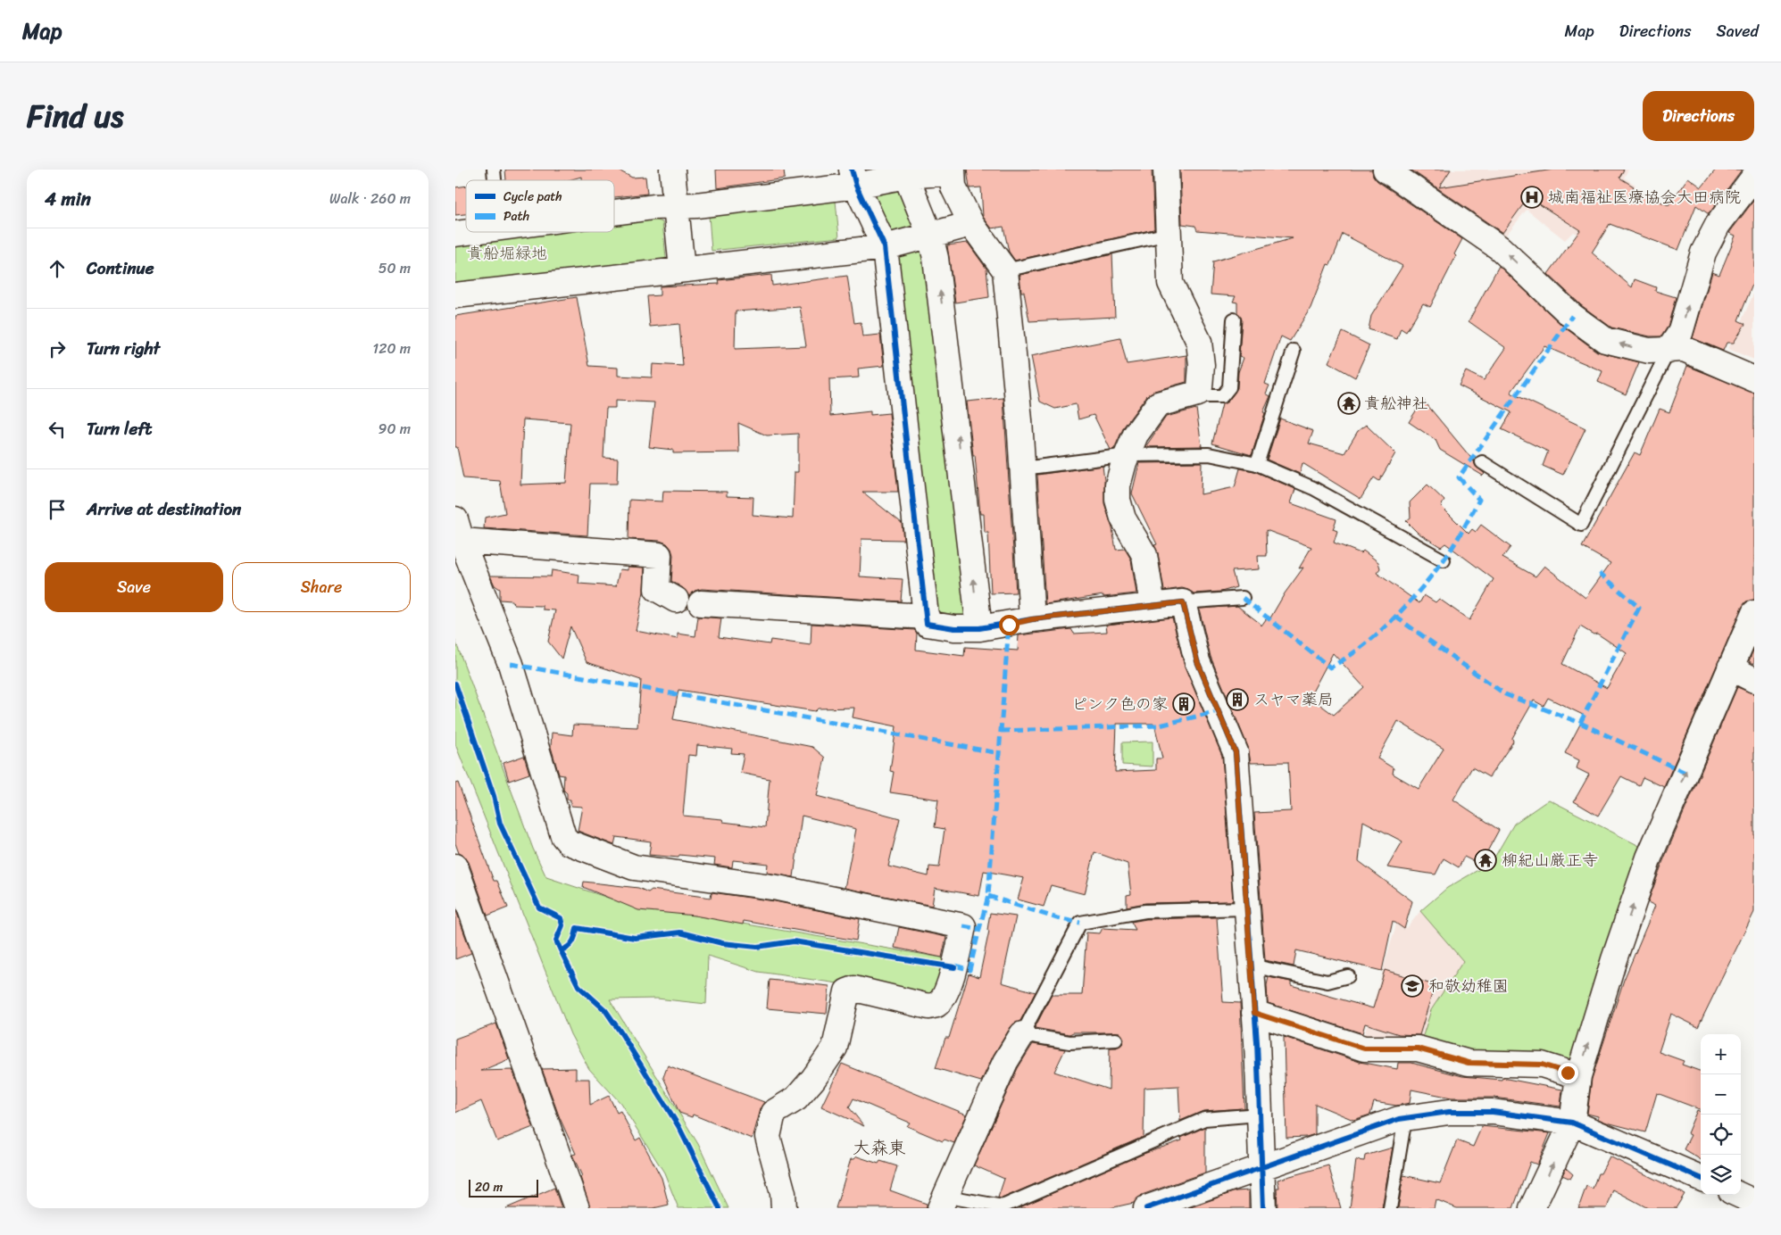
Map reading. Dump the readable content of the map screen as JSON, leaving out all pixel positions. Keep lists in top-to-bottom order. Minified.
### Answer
{"districts":["大森東"],"parks":["貴船堀緑地"],"places":{"hospital":["城南福祉医療協会大田病院"],"temple":["貴舩神社","柳紀山厳正寺"],"building":["スヤマ薬局","ピンク色の家"],"school or university":["和敬幼稚園"]},"legend":["Cycle path","Path"],"scale_bar":"20 m","page":{"header":"Map","nav":["Map","Directions","Saved"],"title":"Find us","buttons":["Directions",["Save","Share"]],"heading":["4 min","Walk · 260 m"],"list":[["Continue","50 m"],["Turn right","120 m"],["Turn left","90 m"],"Arrive at destination"],"map_buttons":["+","−"],"scale":"20 m"}}
